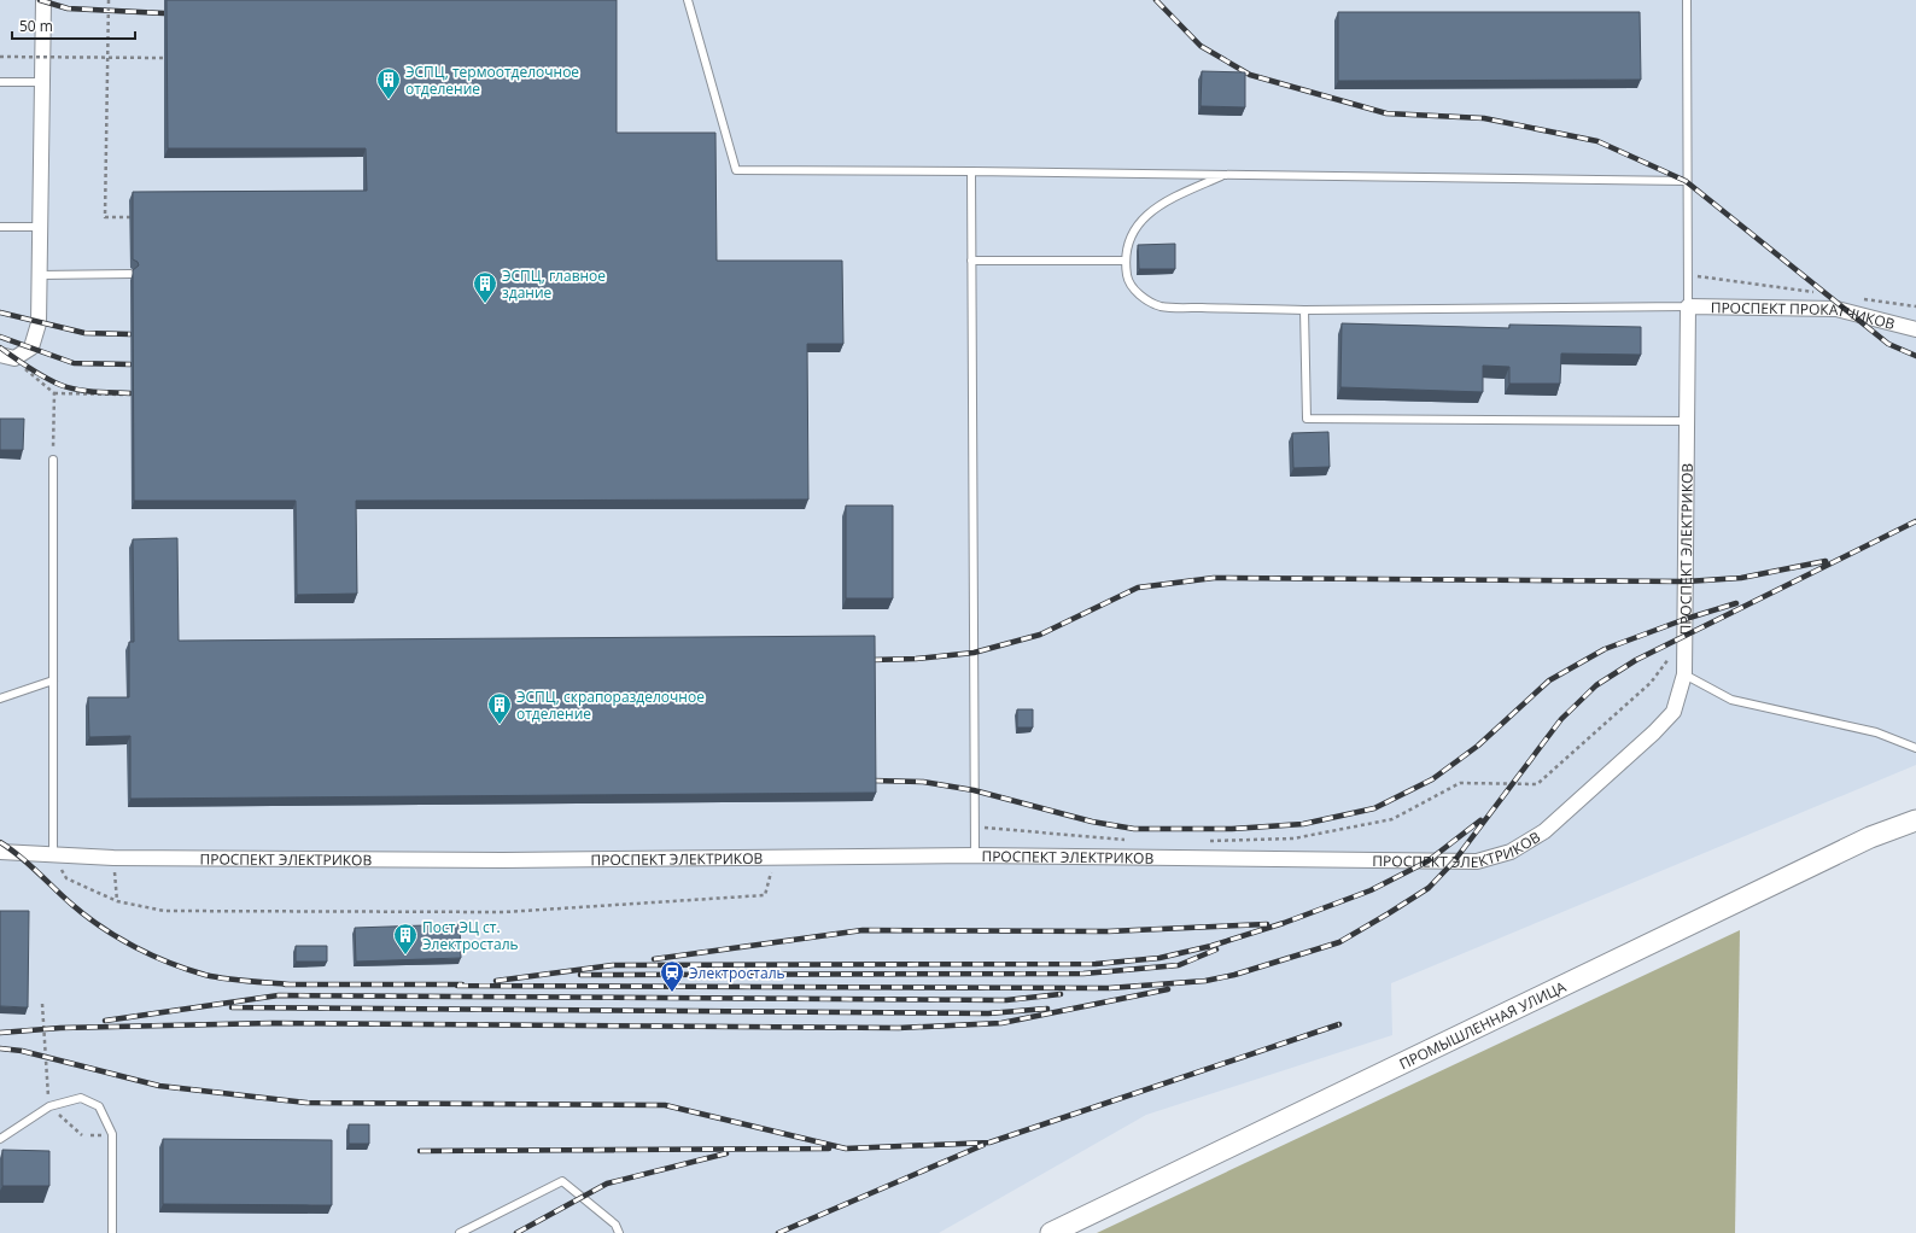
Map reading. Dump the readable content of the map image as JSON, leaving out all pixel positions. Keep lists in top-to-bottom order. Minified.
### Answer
{"streets":{"street":["ПРОСПЕКТ ПРОКАТЧИКОВ","ПРОСПЕКТ ЭЛЕКТРИКОВ","ПРОМЫШЛЕННАЯ УЛИЦА"]},"crossings":[["ПРОСПЕКТ ПРОКАТЧИКОВ","ПРОСПЕКТ ЭЛЕКТРИКОВ"]],"places":{"building":["ЭСПЦ, термоотделочное отделение","ЭСПЦ, главное здание","ЭСПЦ, скрапоразделочное отделение","Пост ЭЦ ст. Электросталь"],"station":["Электросталь"]},"scale_bar":"50 m"}
